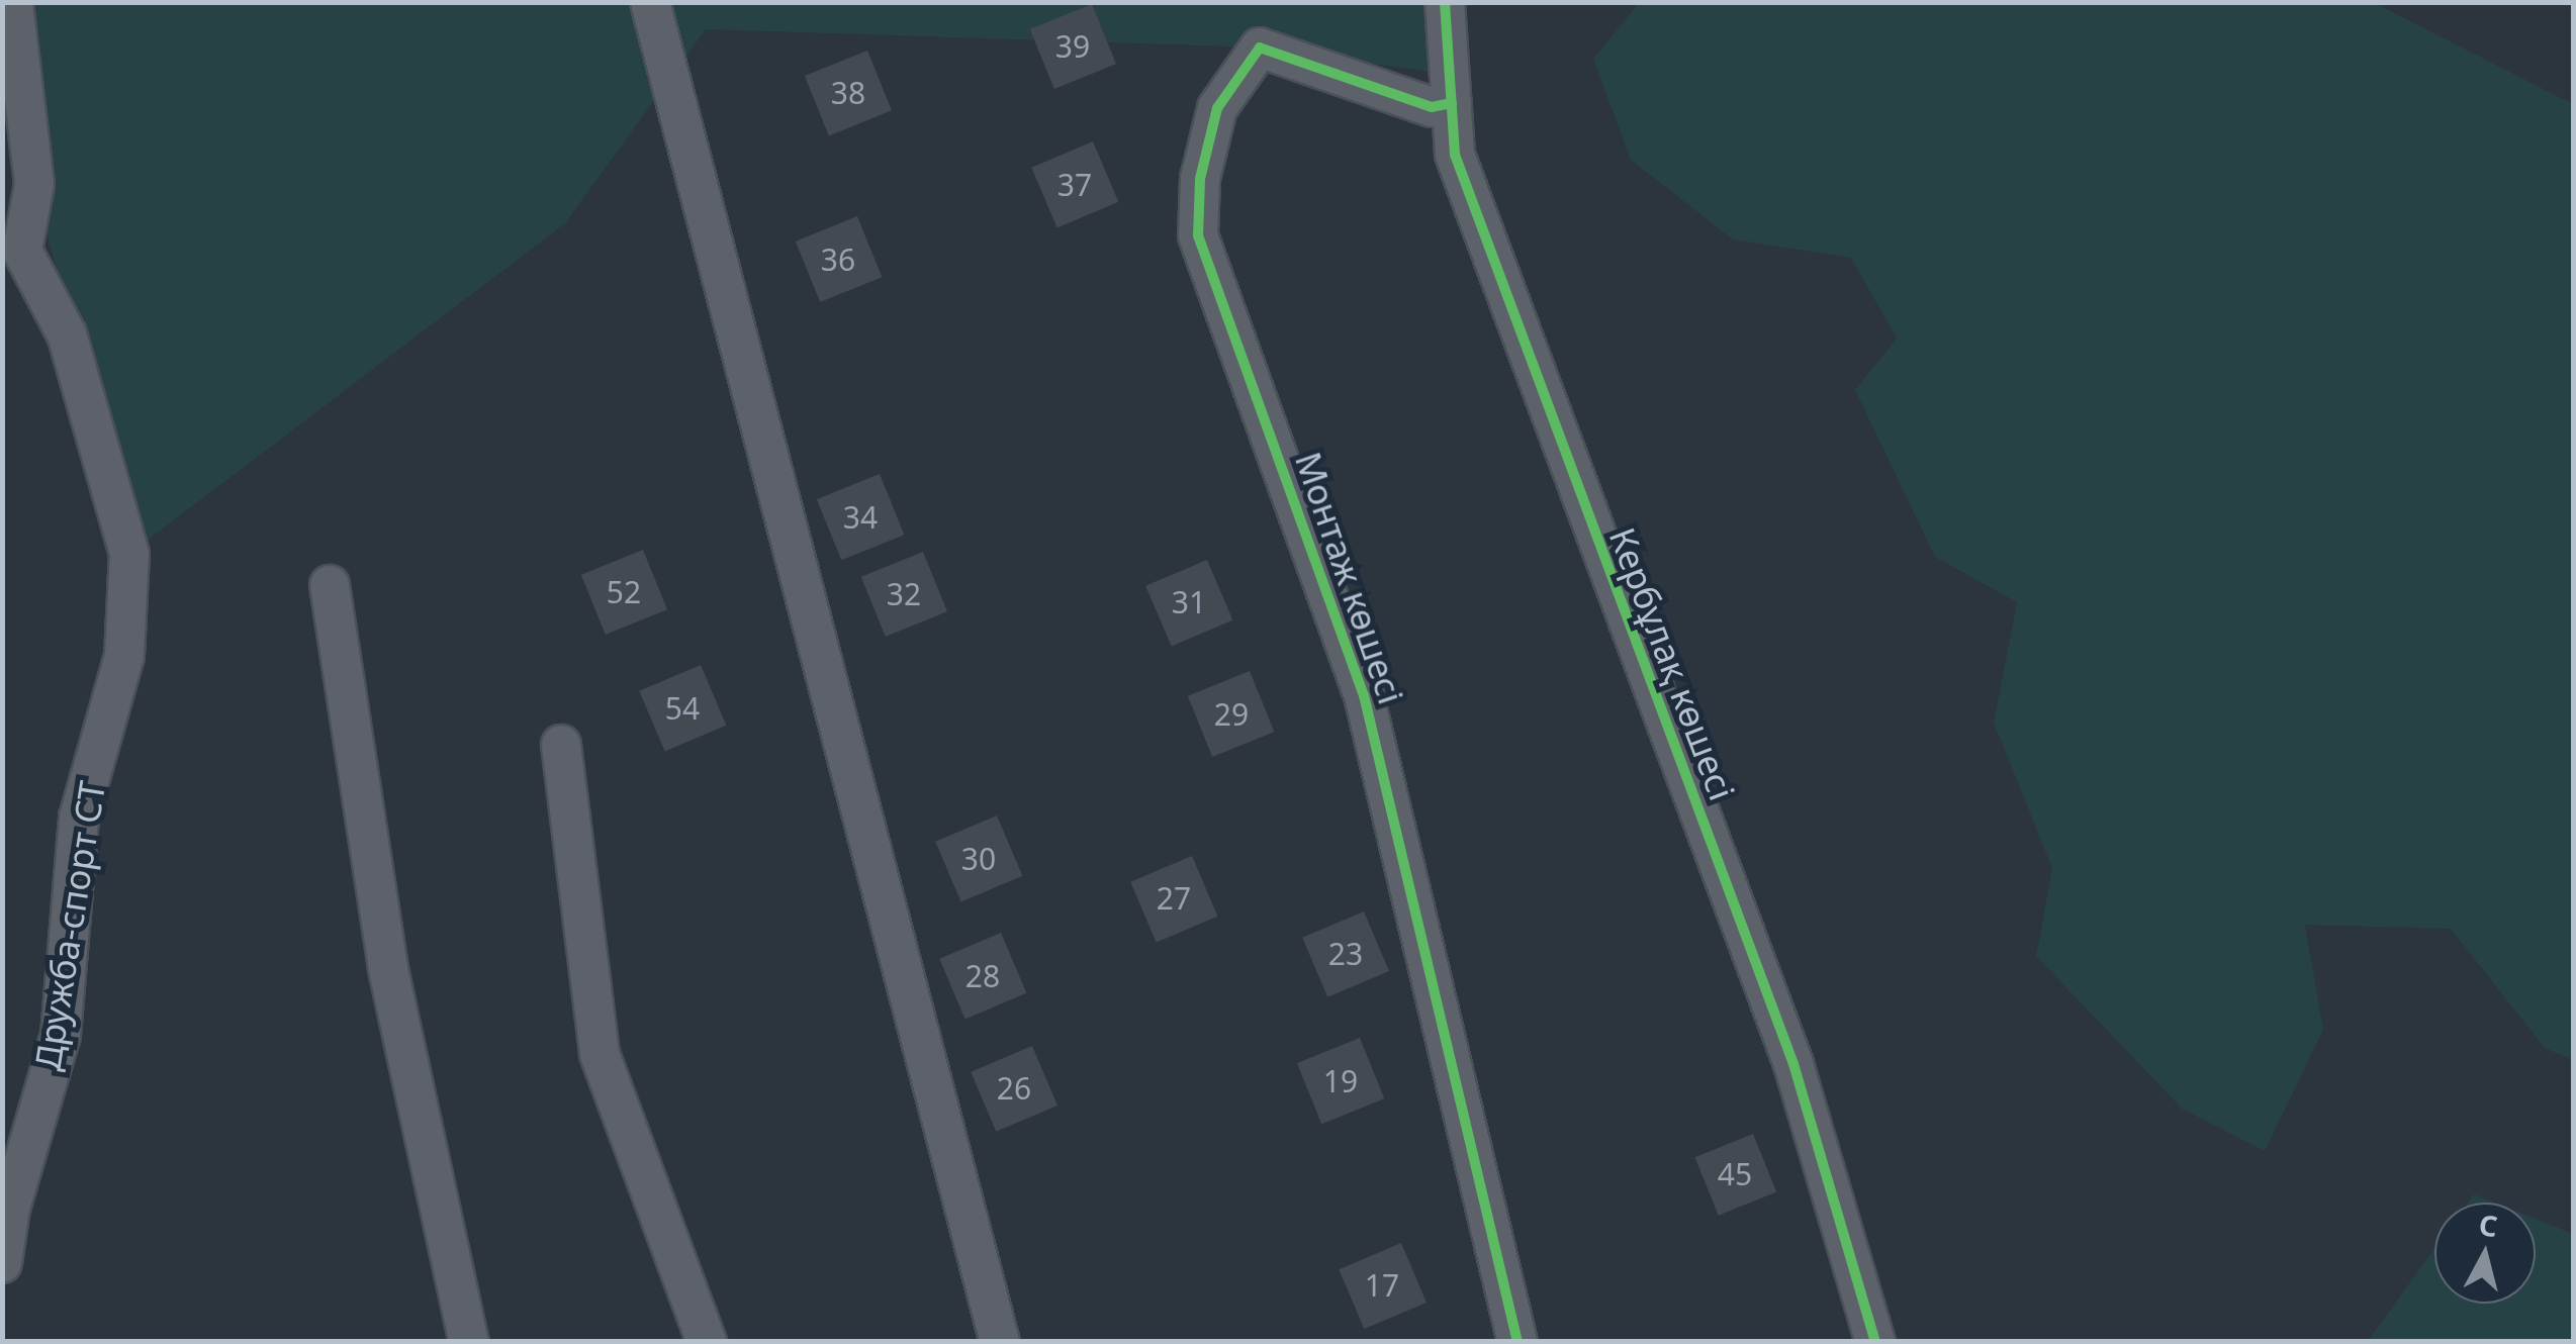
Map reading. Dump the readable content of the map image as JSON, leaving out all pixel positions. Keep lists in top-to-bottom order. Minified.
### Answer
{"streets":{"street":["Монтаж көшесі","Кербұлақ көшесі","Дружба-спорт СТ"]},"crossings":[["Монтаж көшесі","Кербұлақ көшесі"]],"house_numbers":["39","38","37","36","34","52","32","31","54","29","30","27","23","28","19","26","45","17"],"north":"top"}
